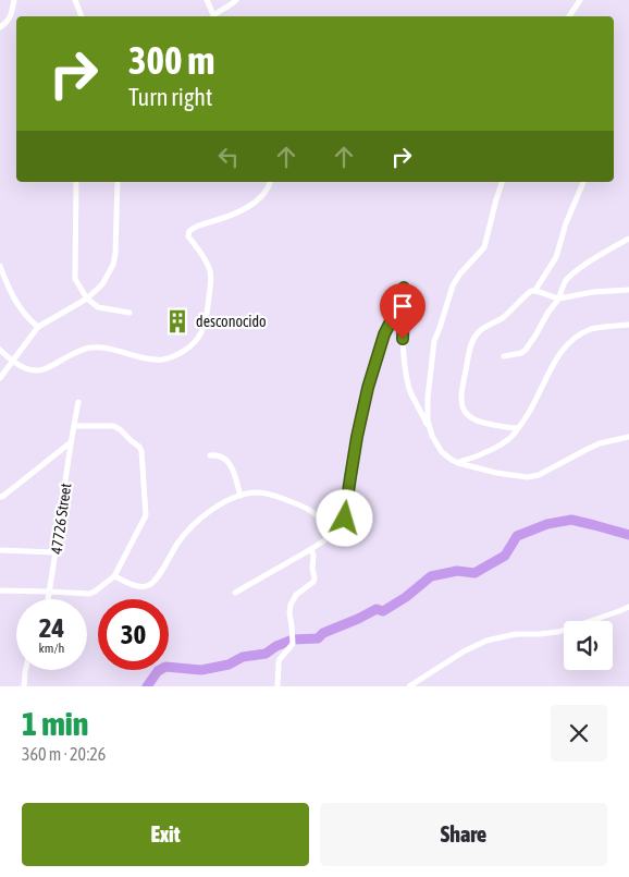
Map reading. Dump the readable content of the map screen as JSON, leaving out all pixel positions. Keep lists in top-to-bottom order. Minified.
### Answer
{"streets":{"street":["47726 Street"]},"places":{"building":["desconocido"]},"page":{"turn":["300 m","Turn right"],"speed":"24 km/h","limit":"30","heading":["1 min","360 m · 20:26"],"buttons":["Exit","Share"]}}
